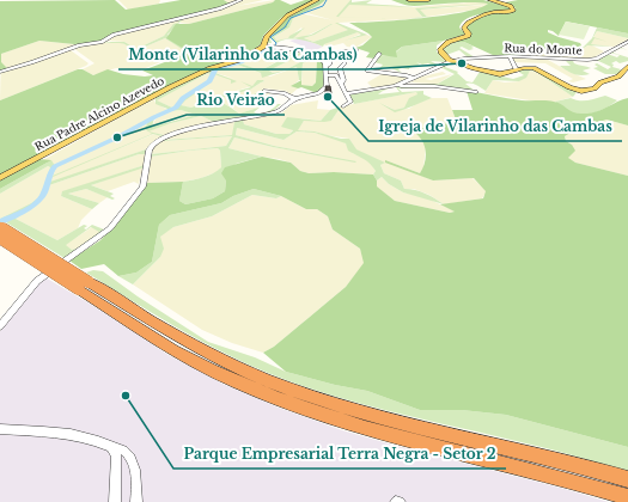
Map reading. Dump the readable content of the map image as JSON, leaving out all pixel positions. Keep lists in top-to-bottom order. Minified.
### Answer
{"streets":{"main road":["Rua Padre Alcino Azevedo"],"street":["Rua do Monte"]},"places":["Monte (Vilarinho das Cambas)","Igreja de Vilarinho das Cambas","Rio Veirão","Parque Empresarial Terra Negra - Setor 2"]}
